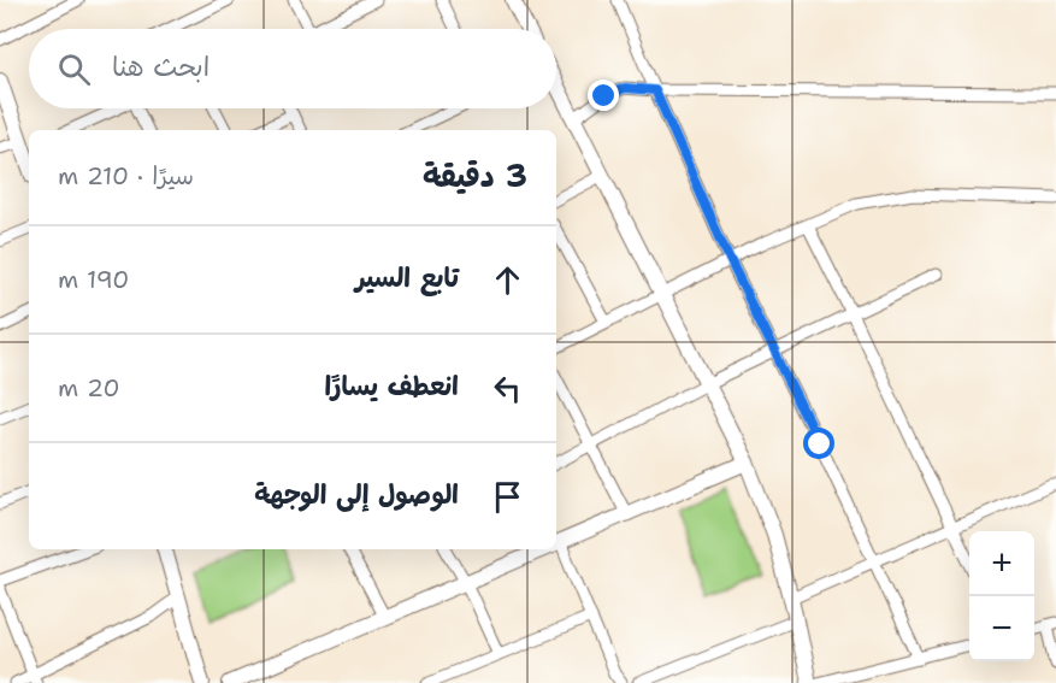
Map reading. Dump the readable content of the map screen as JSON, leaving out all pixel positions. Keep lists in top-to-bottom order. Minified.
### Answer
{"page":{"search":"ابحث هنا","heading":["3 دقيقة","سيرًا · 210 m"],"list":[["تابع السير","190 m"],["انعطف يسارًا","20 m"],"الوصول إلى الوجهة"],"map_buttons":["+","−"]}}
